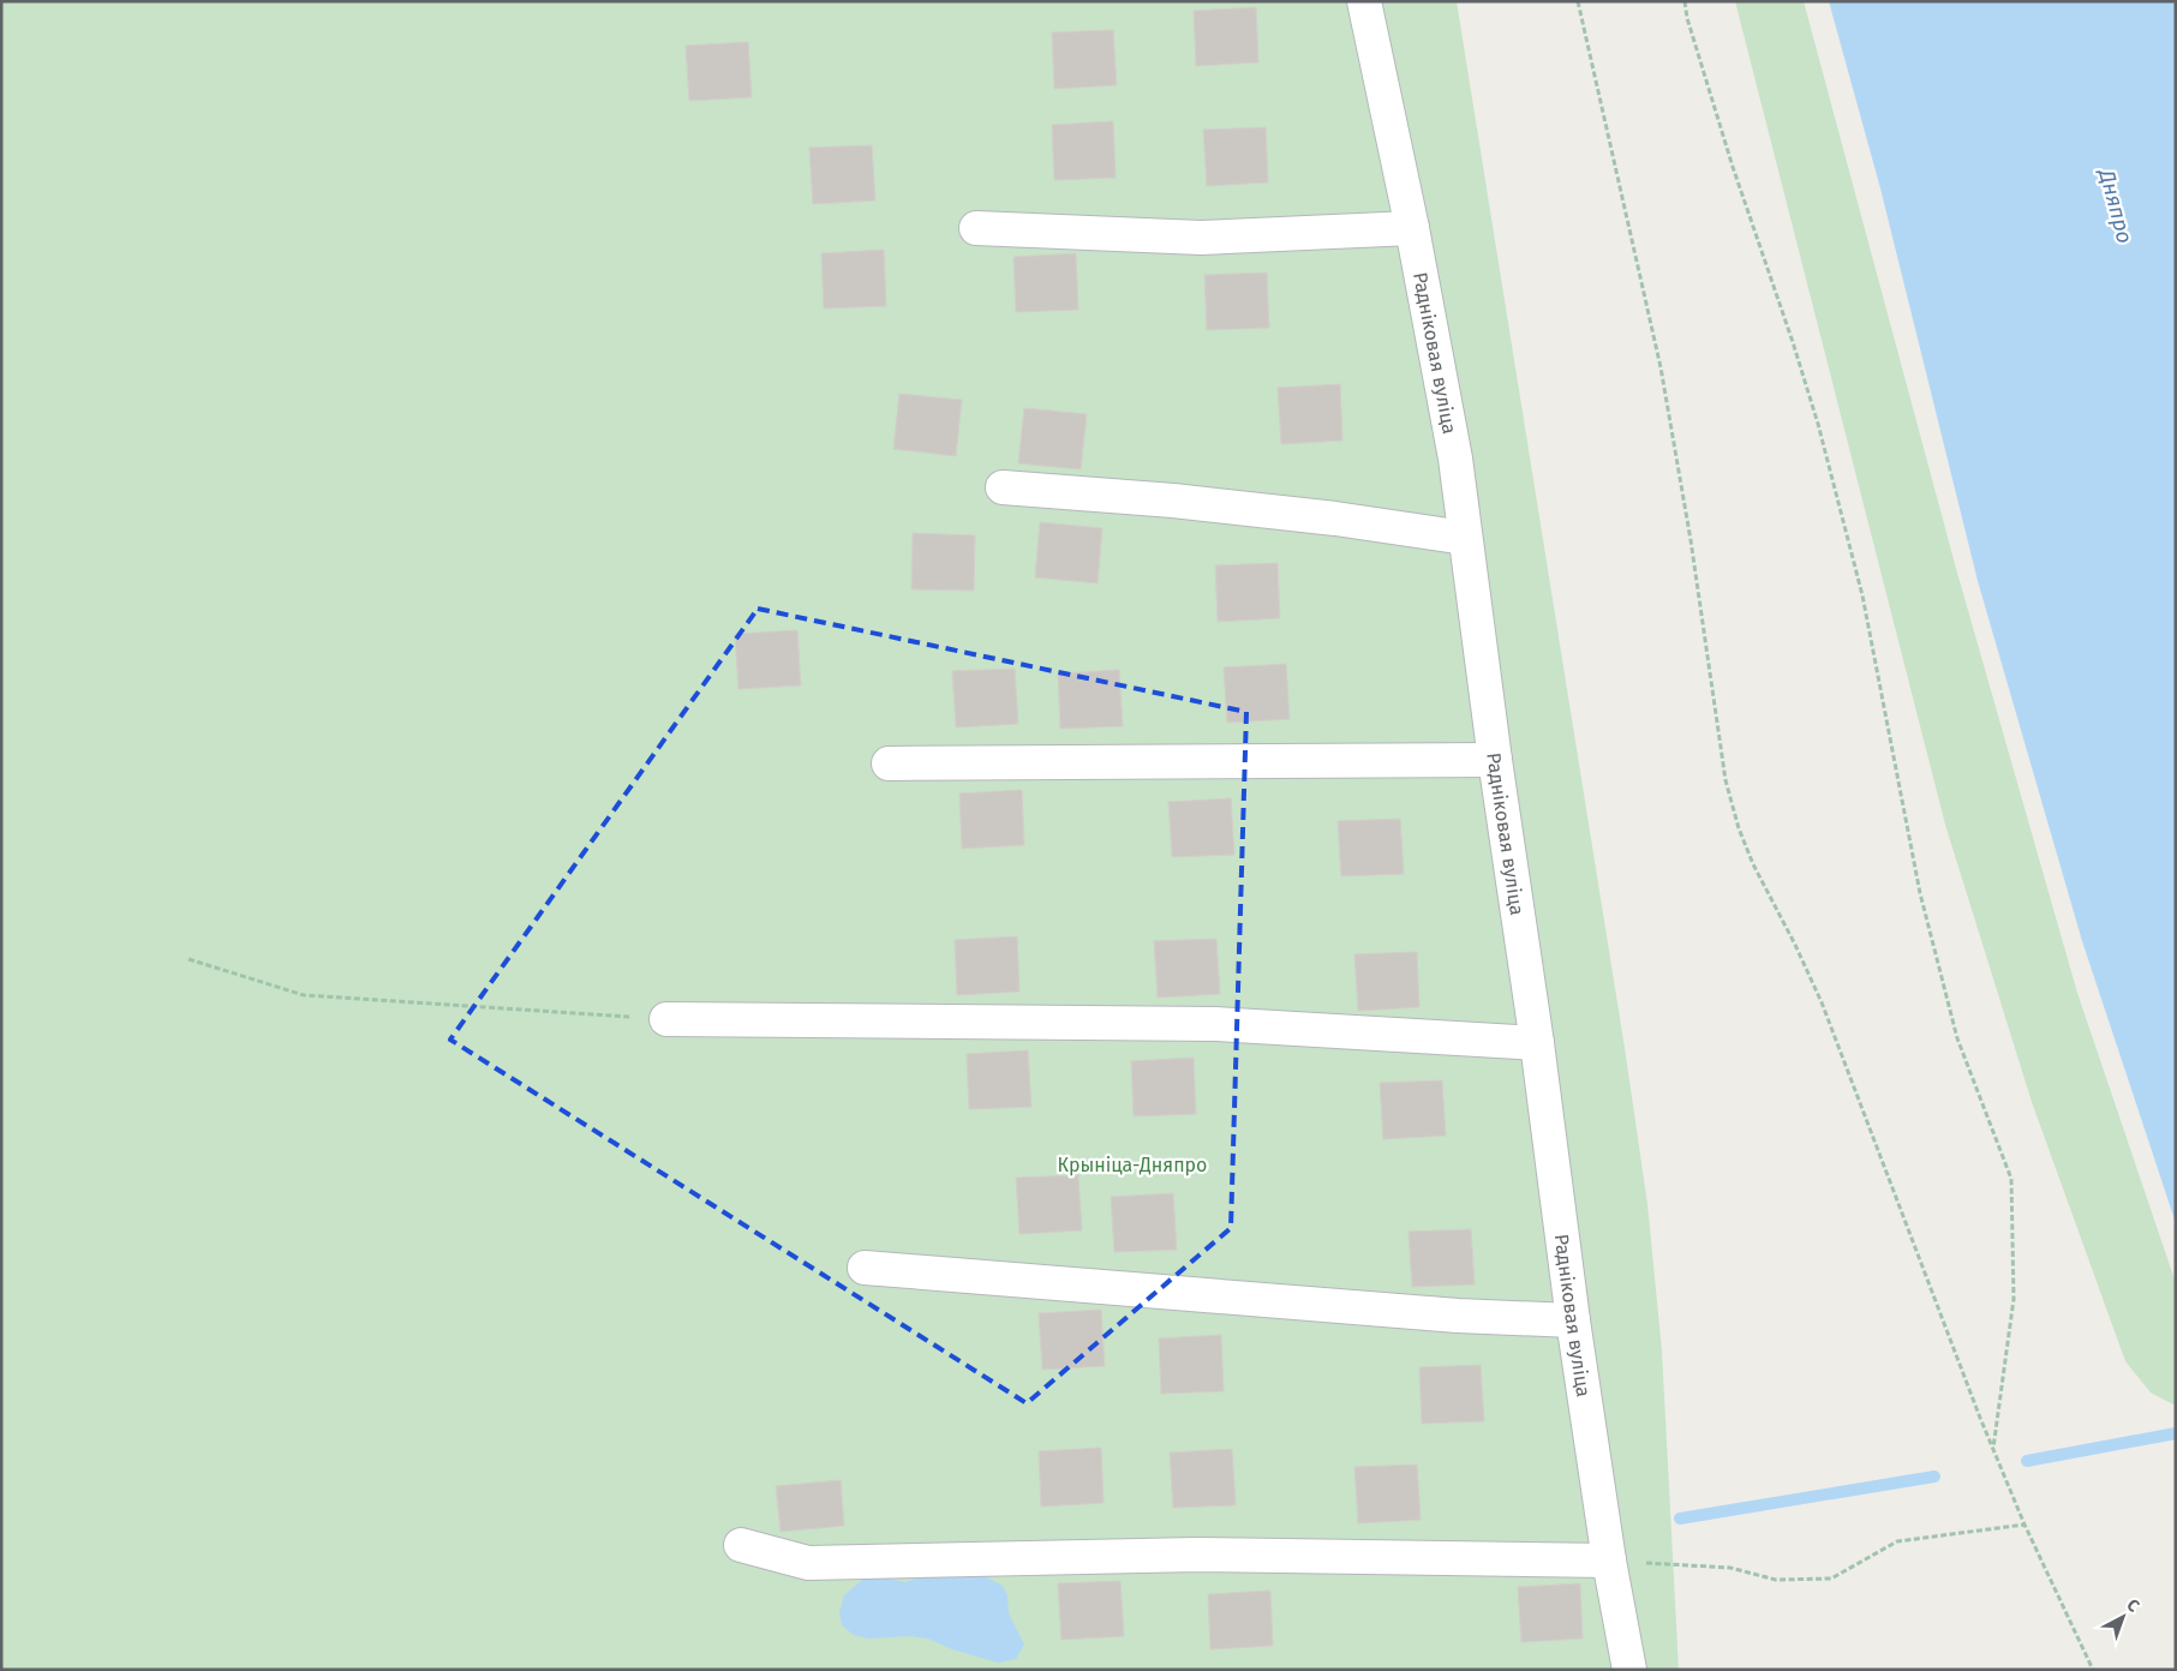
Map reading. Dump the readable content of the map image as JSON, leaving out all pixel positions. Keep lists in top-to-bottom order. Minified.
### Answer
{"streets":{"street":["Радніковая вуліца"]},"water":["Дняпро"],"parks":["Крыніца-Дняпро"],"north":"top right"}
